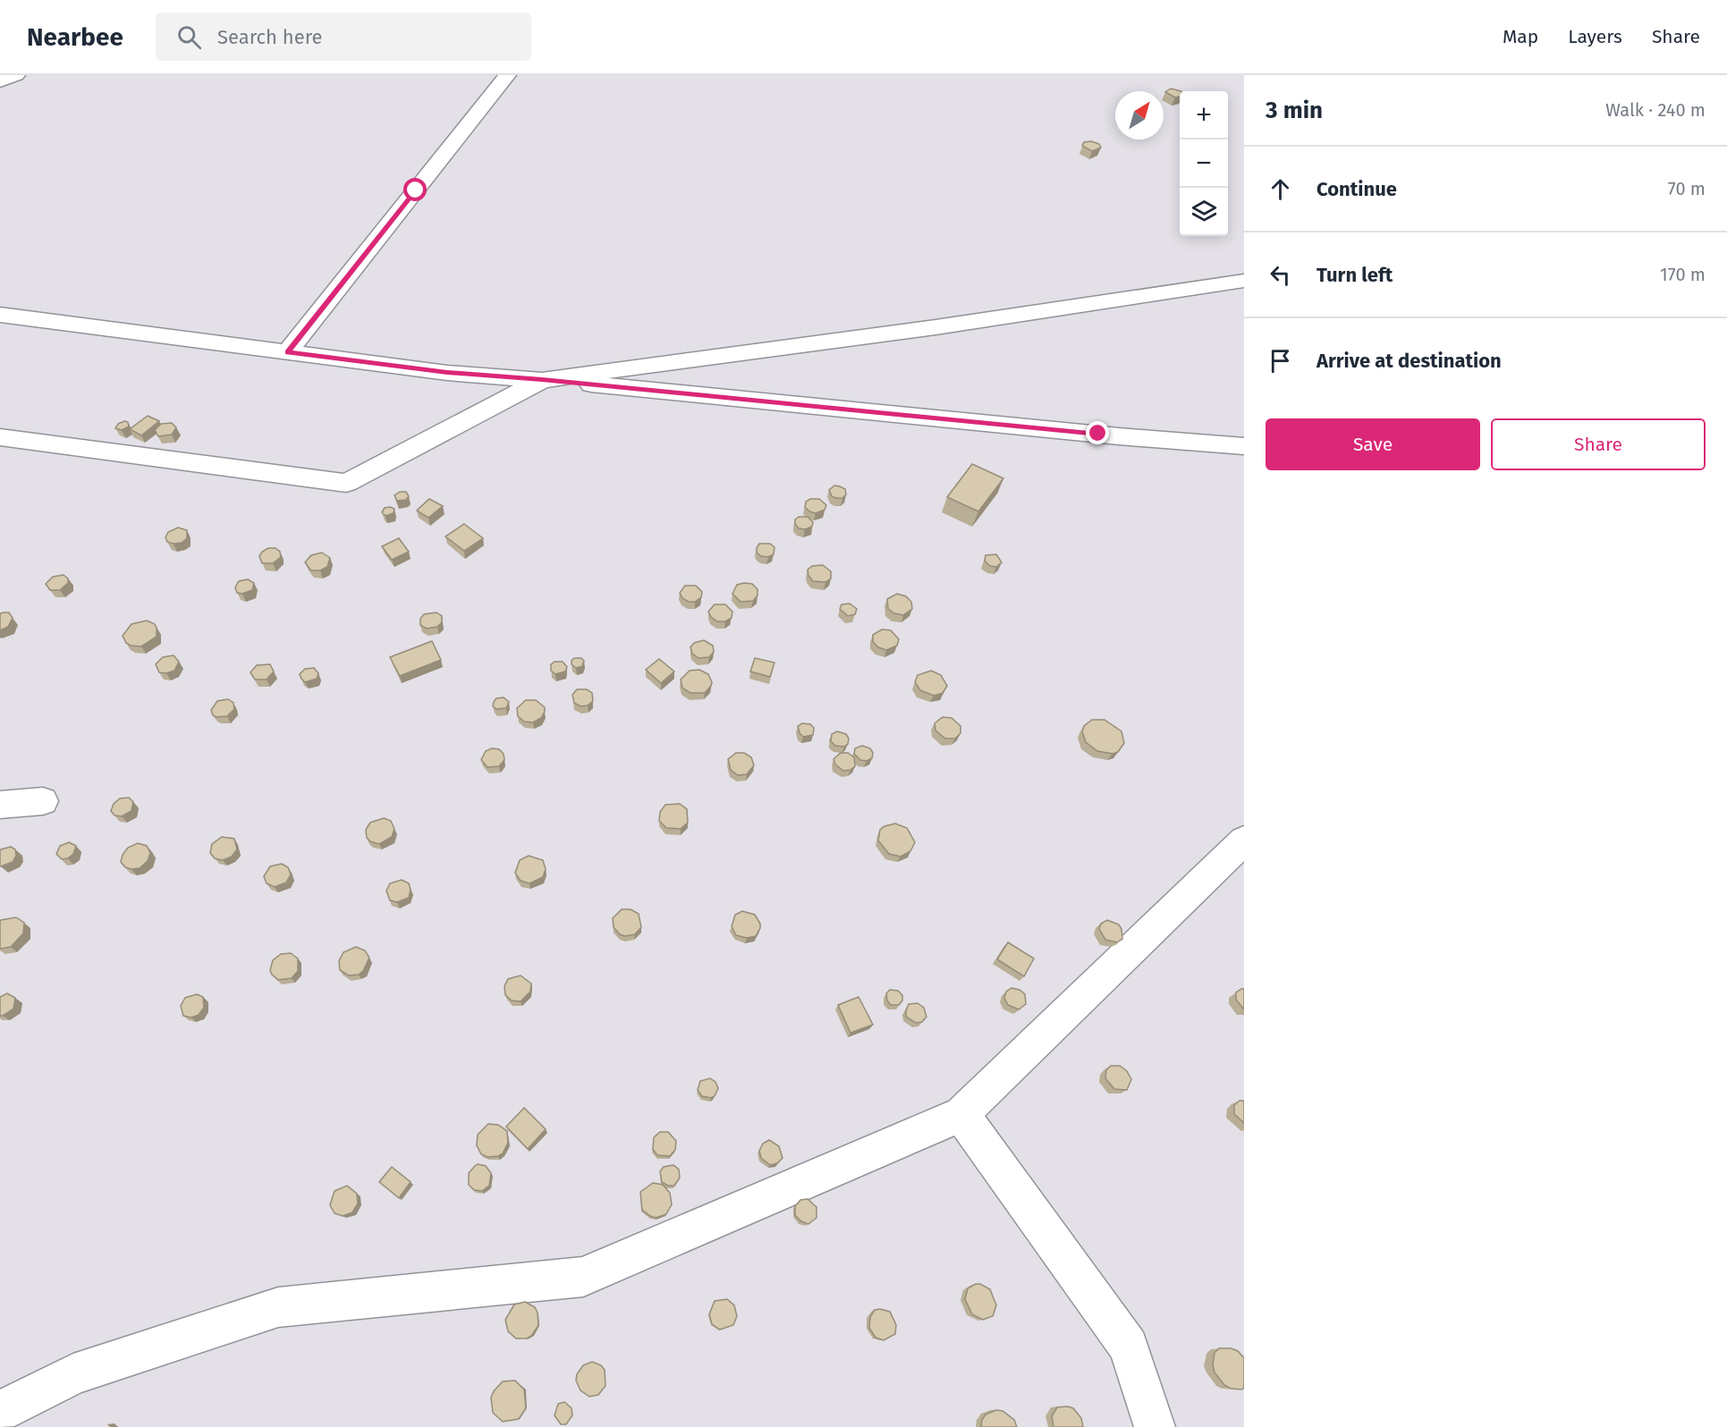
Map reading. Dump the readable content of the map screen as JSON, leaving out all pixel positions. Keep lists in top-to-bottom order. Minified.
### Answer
{"north":"top right","page":{"header":"Nearbee","search":"Search here","nav":["Map","Layers","Share"],"heading":["3 min","Walk · 240 m"],"map_buttons":["+","−"],"list":[["Continue","70 m"],["Turn left","170 m"],"Arrive at destination"],"buttons":["Save","Share"]}}
